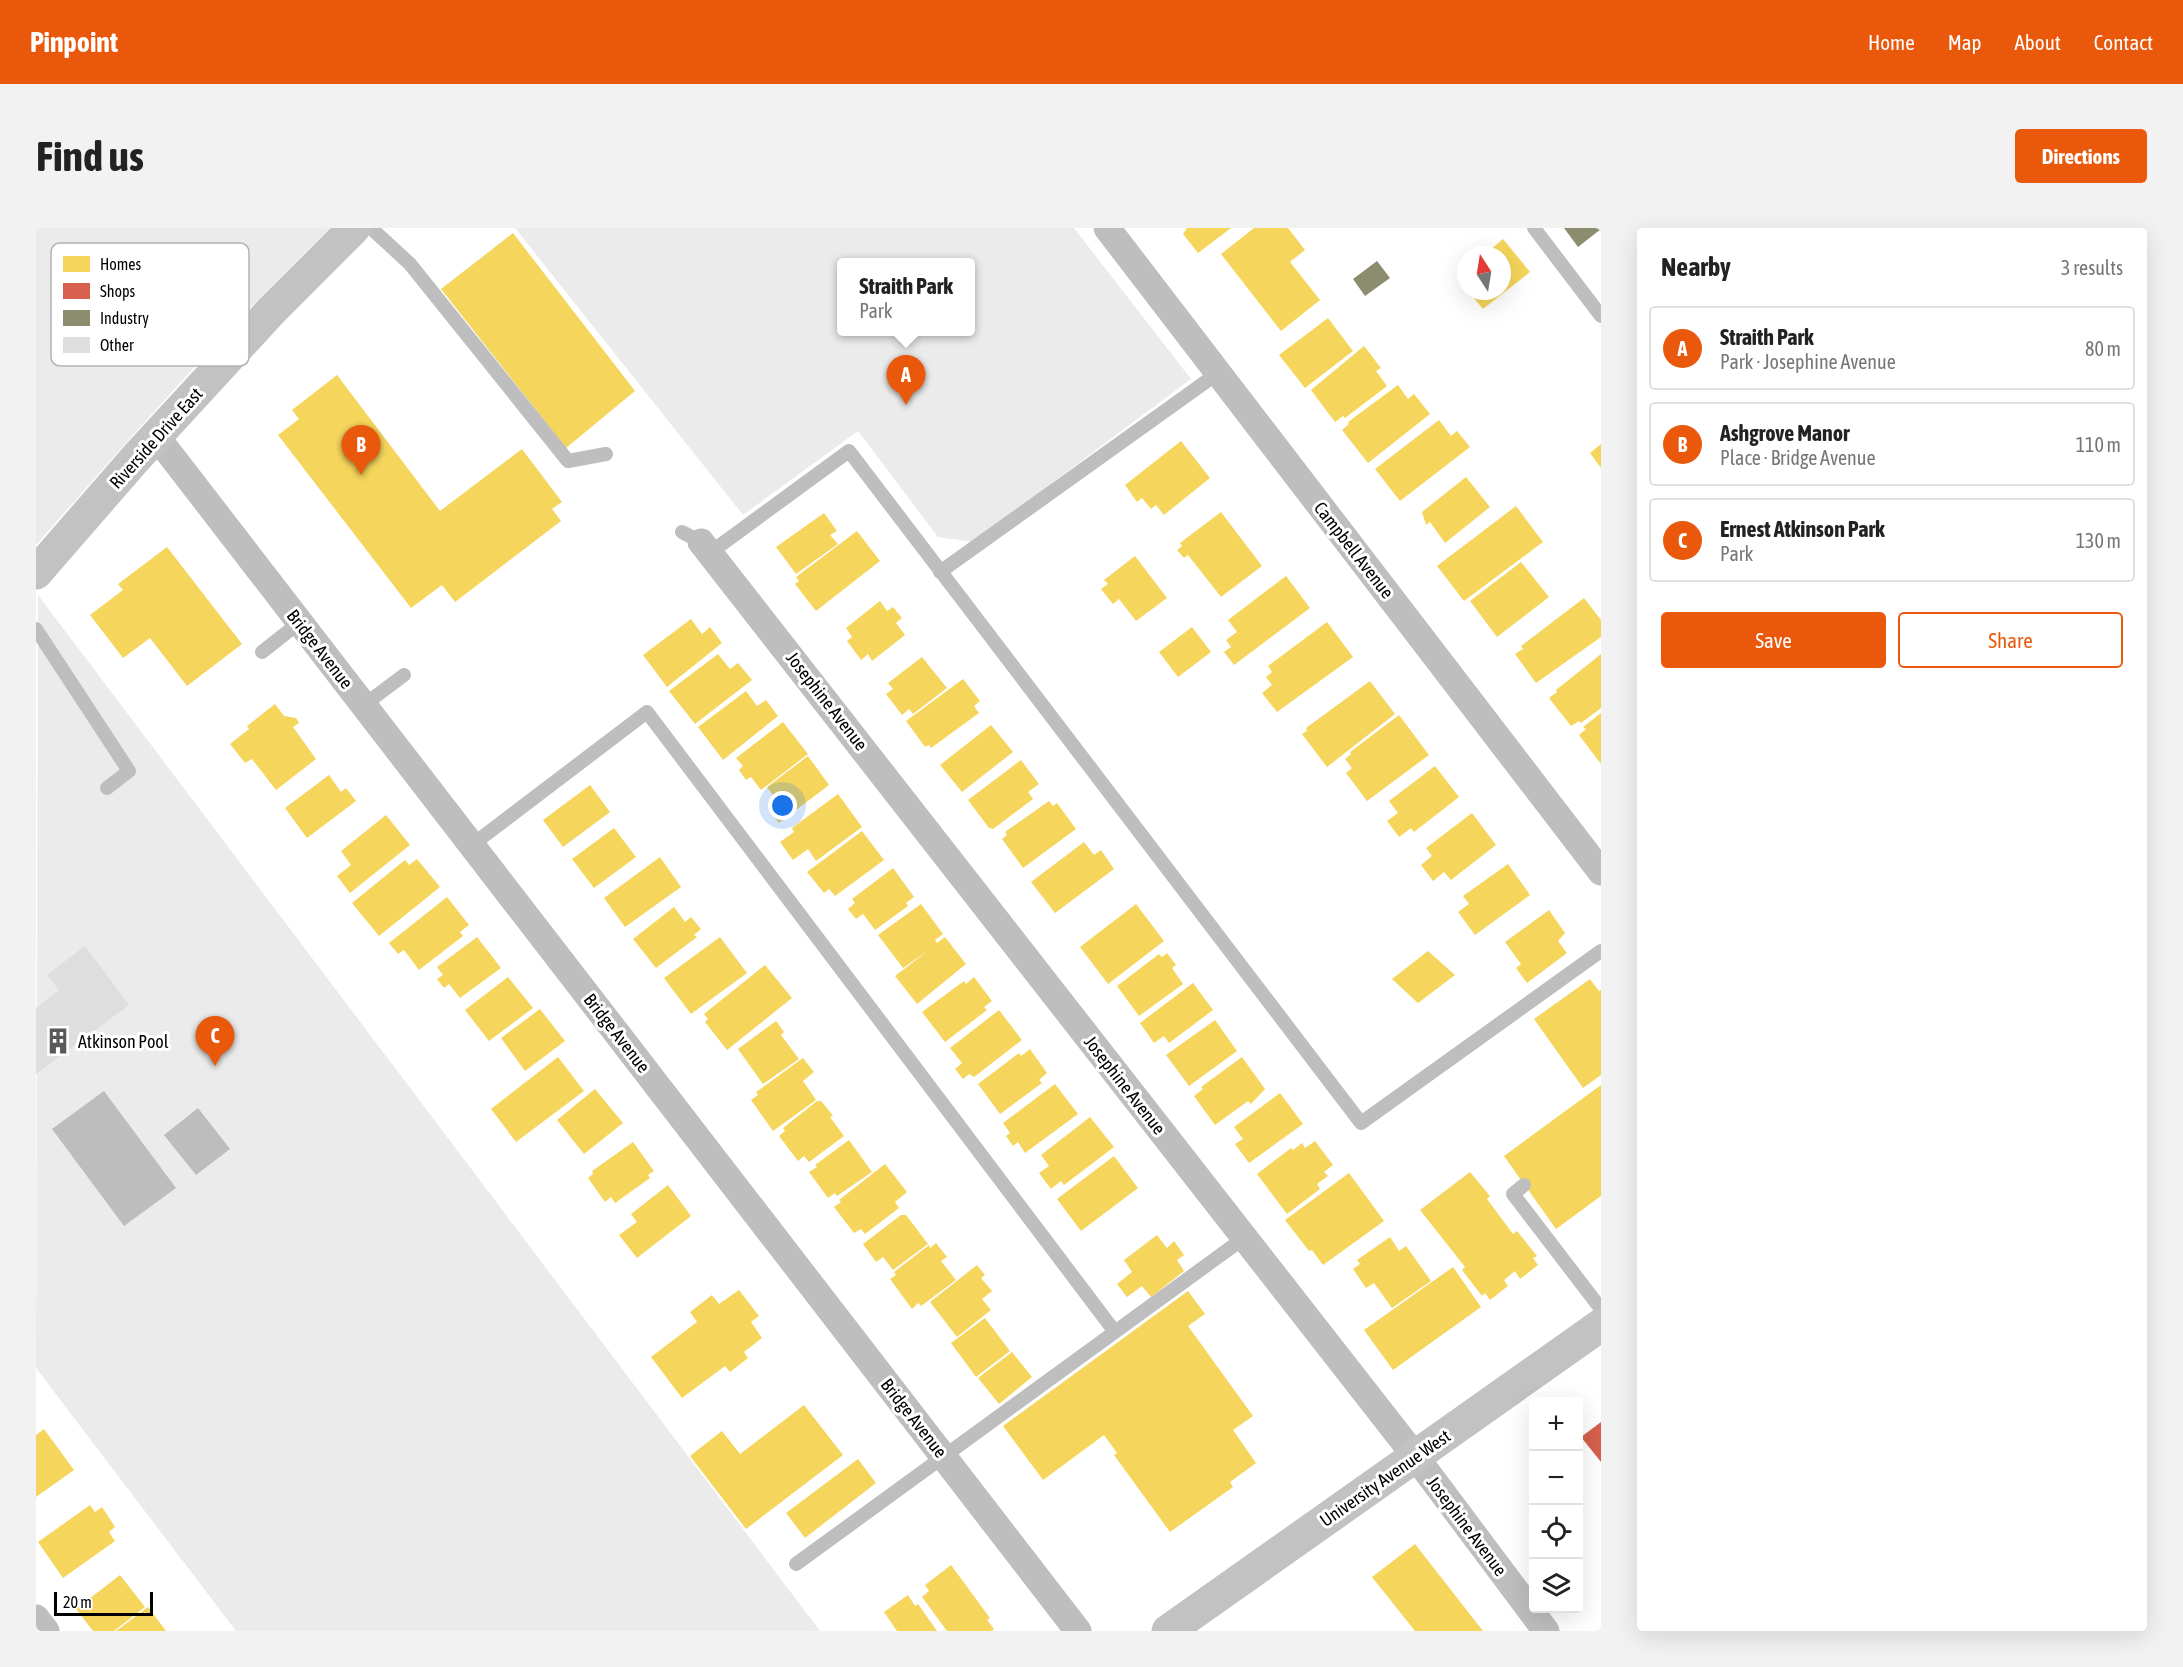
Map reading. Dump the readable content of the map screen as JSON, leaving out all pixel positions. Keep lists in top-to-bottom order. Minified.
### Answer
{"streets":{"main road":["Riverside Drive East","University Avenue West"],"street":["Campbell Avenue","Bridge Avenue","Josephine Avenue"]},"crossings":[["Riverside Drive East","Bridge Avenue"],["Josephine Avenue","University Avenue West"]],"places":{"building":["Atkinson Pool"]},"legend":["Homes","Shops","Industry","Other"],"scale_bar":"20 m","north":"top","page":{"header":"Pinpoint","nav":["Home","Map","About","Contact"],"buttons":["Directions",["Save","Share"]],"title":"Find us","heading":["Nearby","3 results"],"popup":["Straith Park","Park"],"list":[{"mark":"A","name":"Straith Park","note":"Park · Josephine Avenue","value":"80 m"},{"mark":"B","name":"Ashgrove Manor","note":"Place · Bridge Avenue","value":"110 m"},{"mark":"C","name":"Ernest Atkinson Park","note":"Park","value":"130 m"}],"pins":["A","B","C"],"map_buttons":["+","−"],"scale":"20 m"}}
